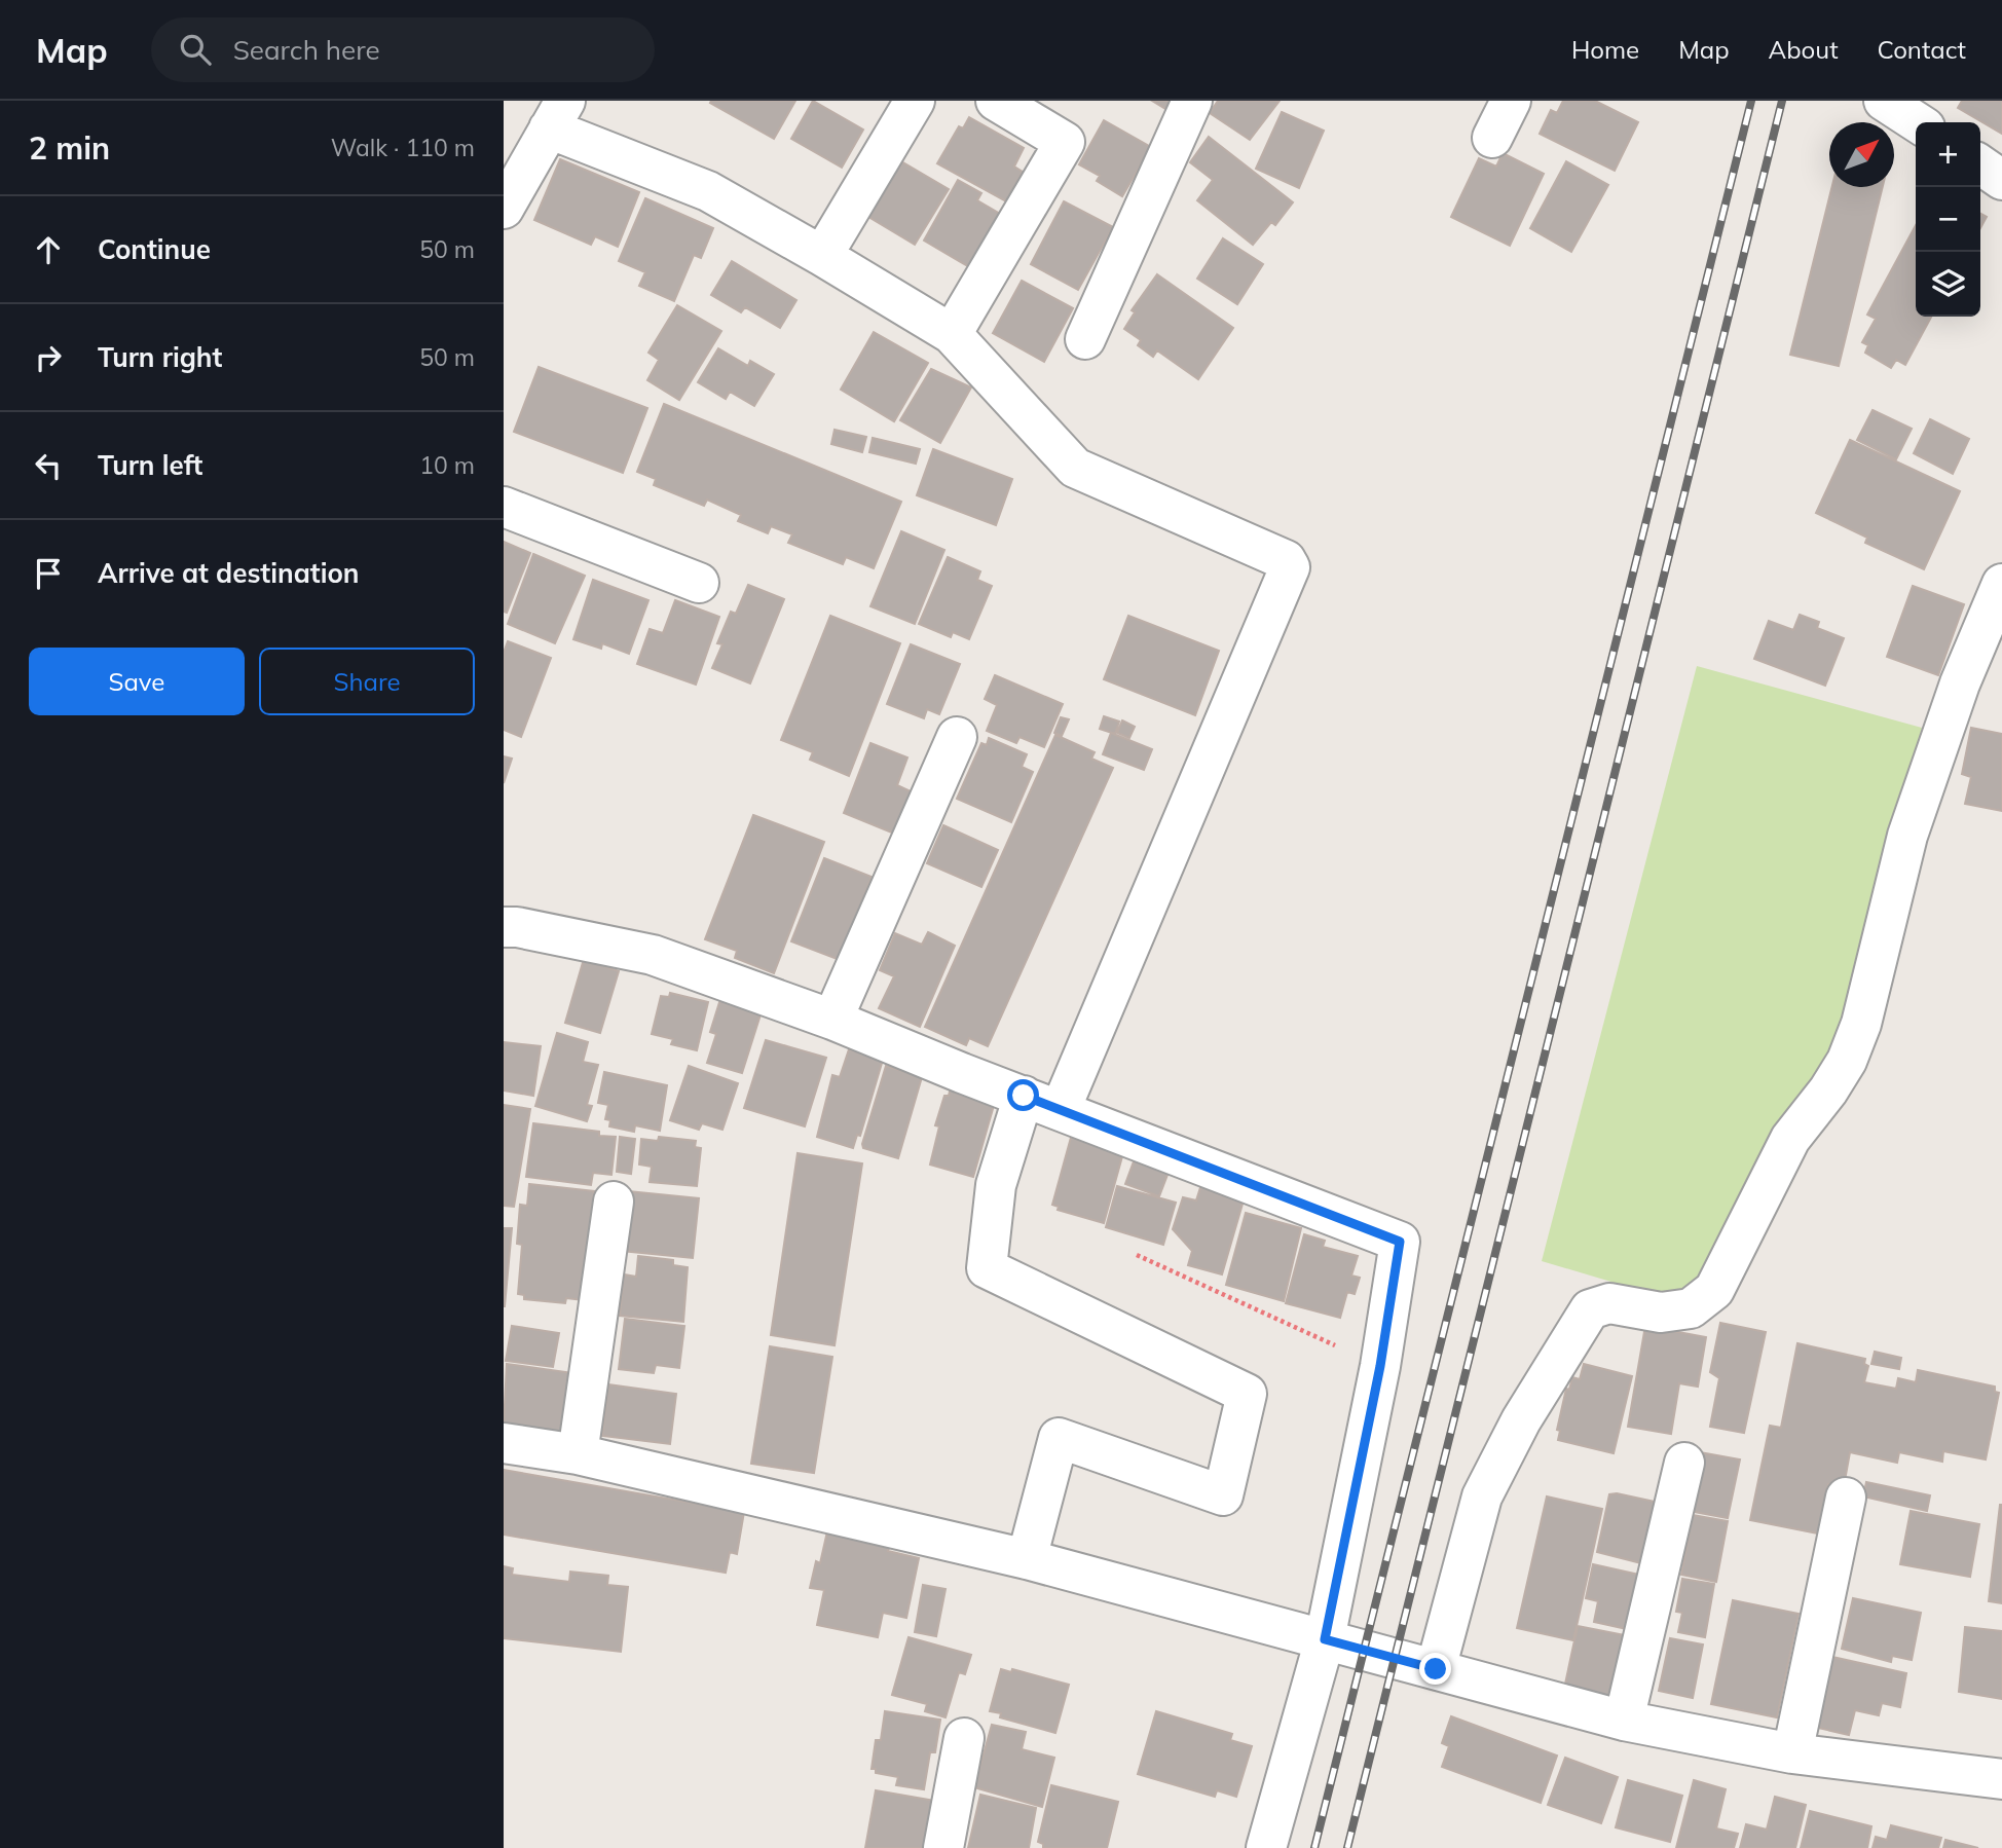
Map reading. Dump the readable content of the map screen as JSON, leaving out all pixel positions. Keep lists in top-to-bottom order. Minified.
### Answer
{"north":"top right","page":{"header":"Map","search":"Search here","nav":["Home","Map","About","Contact"],"heading":["2 min","Walk · 110 m"],"map_buttons":["+","−"],"list":[["Continue","50 m"],["Turn right","50 m"],["Turn left","10 m"],"Arrive at destination"],"buttons":["Save","Share"]}}
